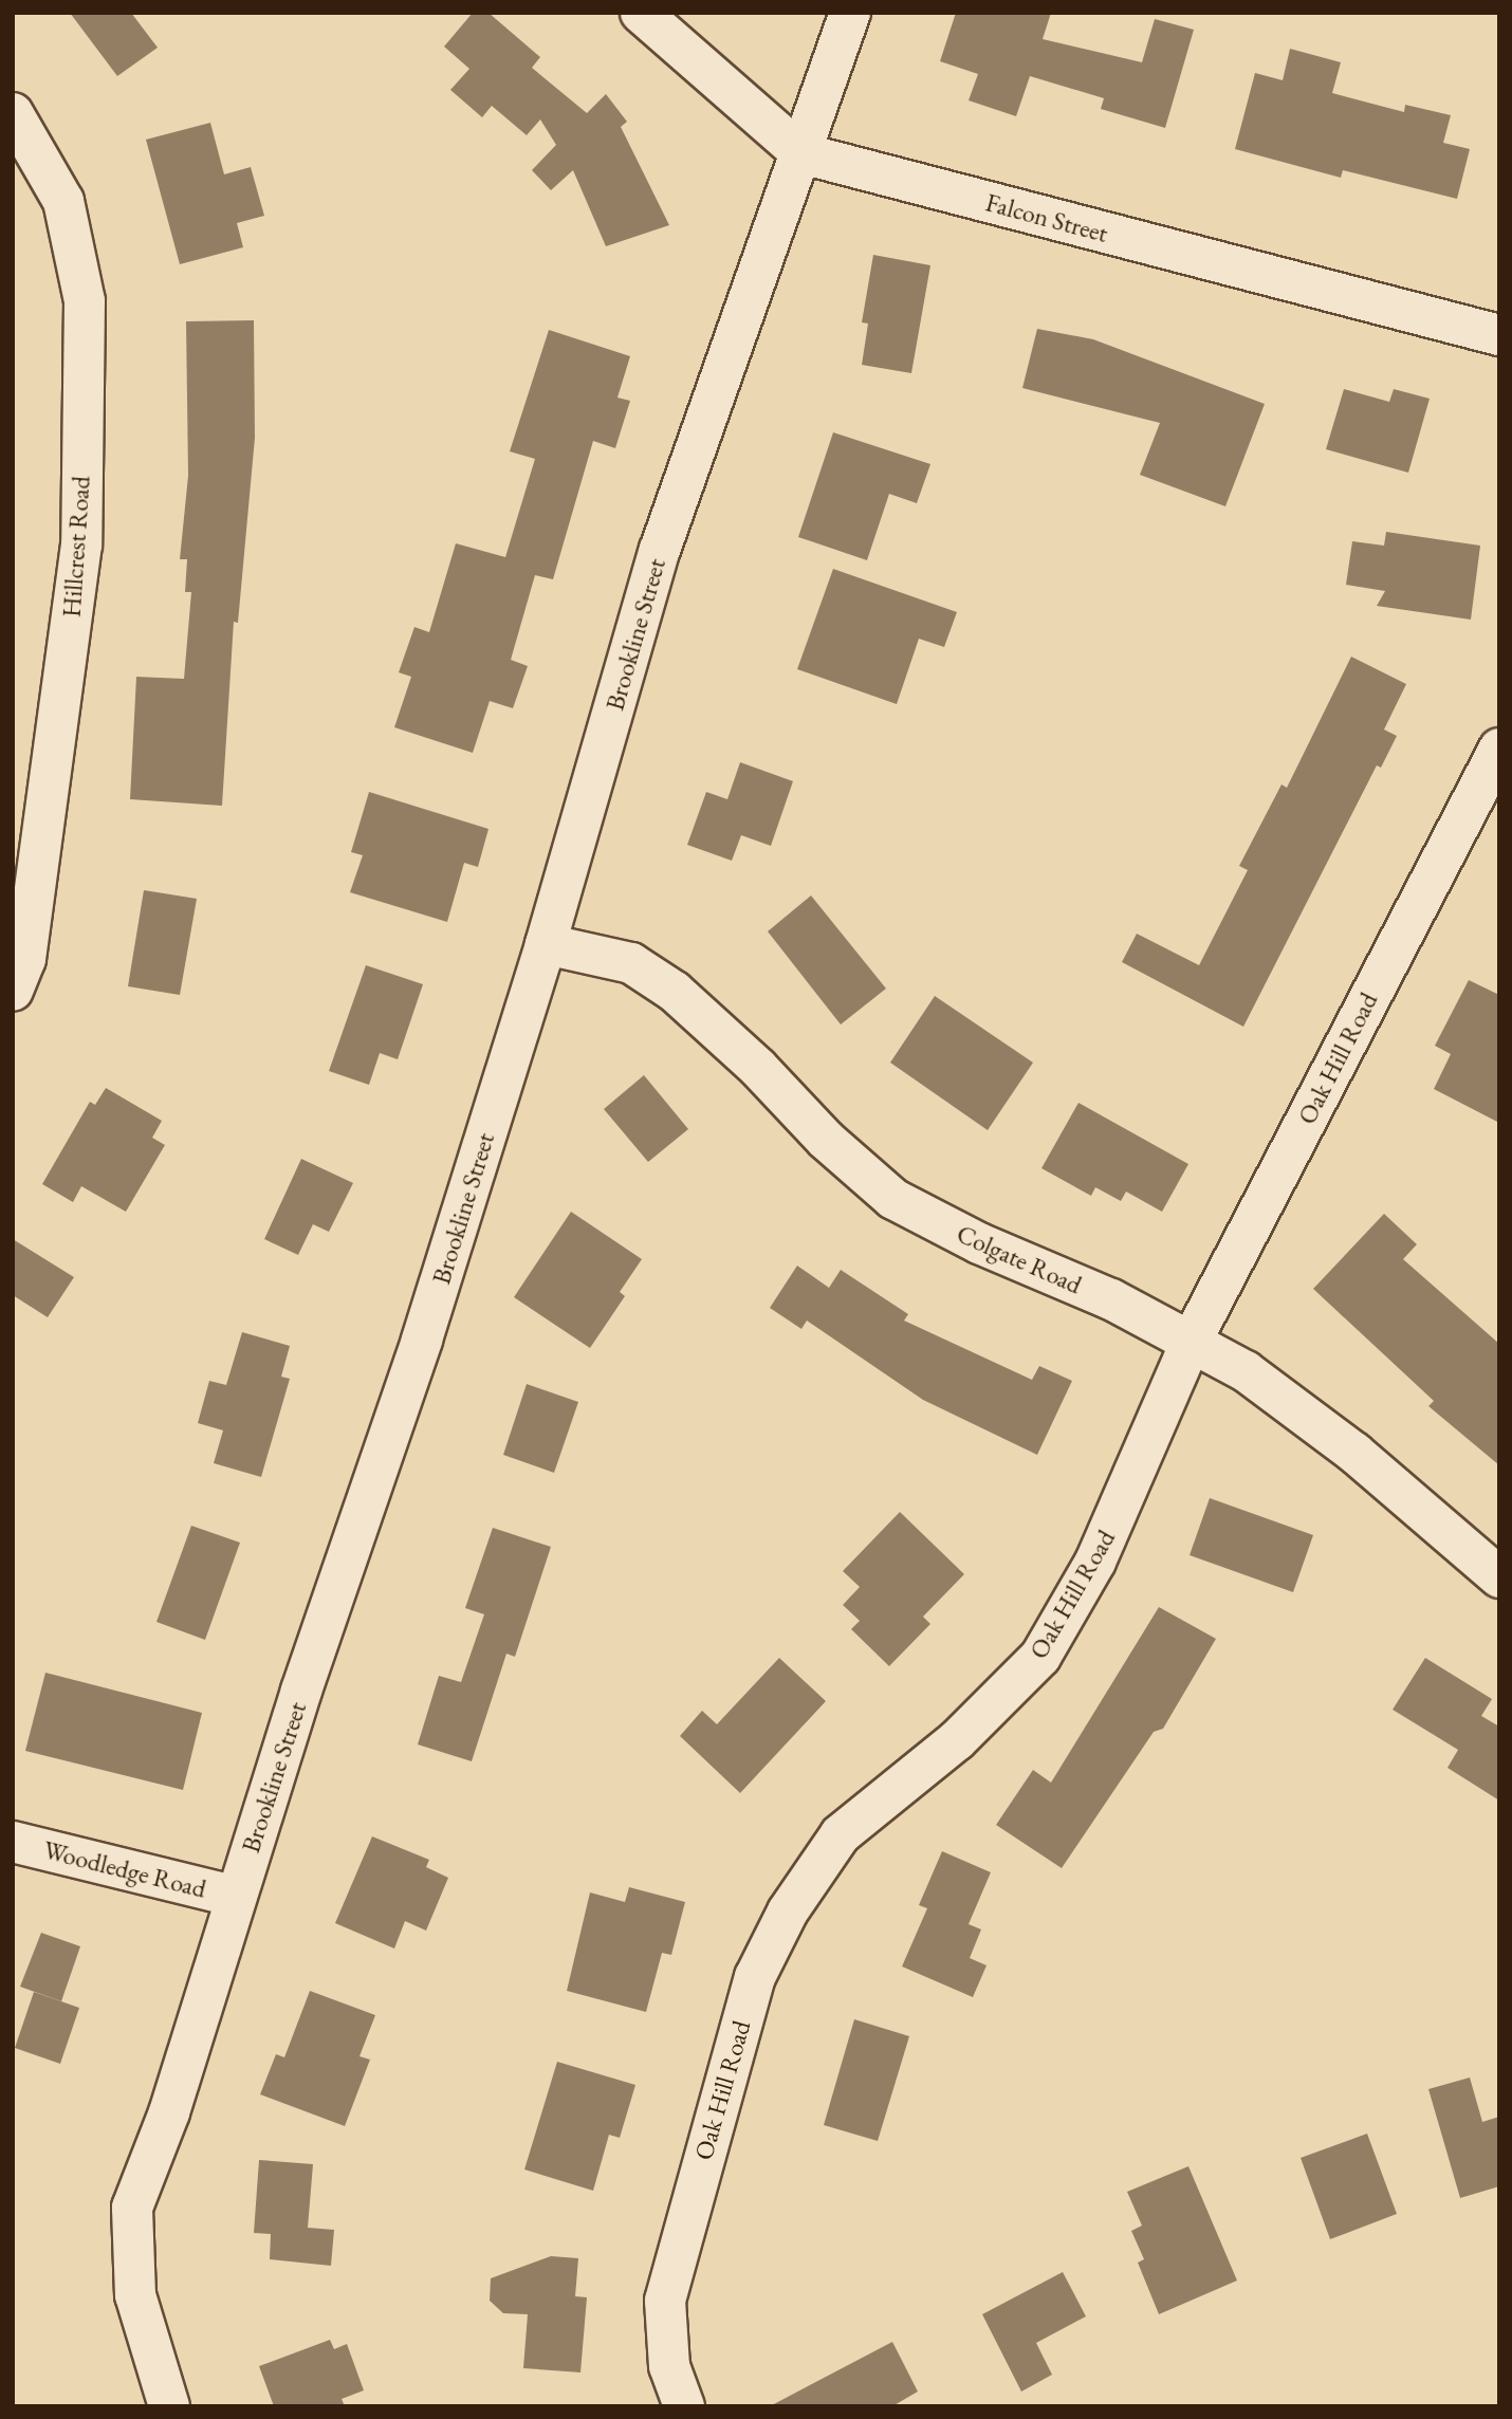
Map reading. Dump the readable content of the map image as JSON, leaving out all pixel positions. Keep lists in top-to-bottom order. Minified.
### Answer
{"streets":{"street":["Falcon Street","Hillcrest Road","Brookline Street","Oak Hill Road","Colgate Road","Woodledge Road"]},"crossings":[["Falcon Street","Brookline Street"],["Brookline Street","Colgate Road"],["Brookline Street","Woodledge Road"],["Oak Hill Road","Colgate Road"]]}
